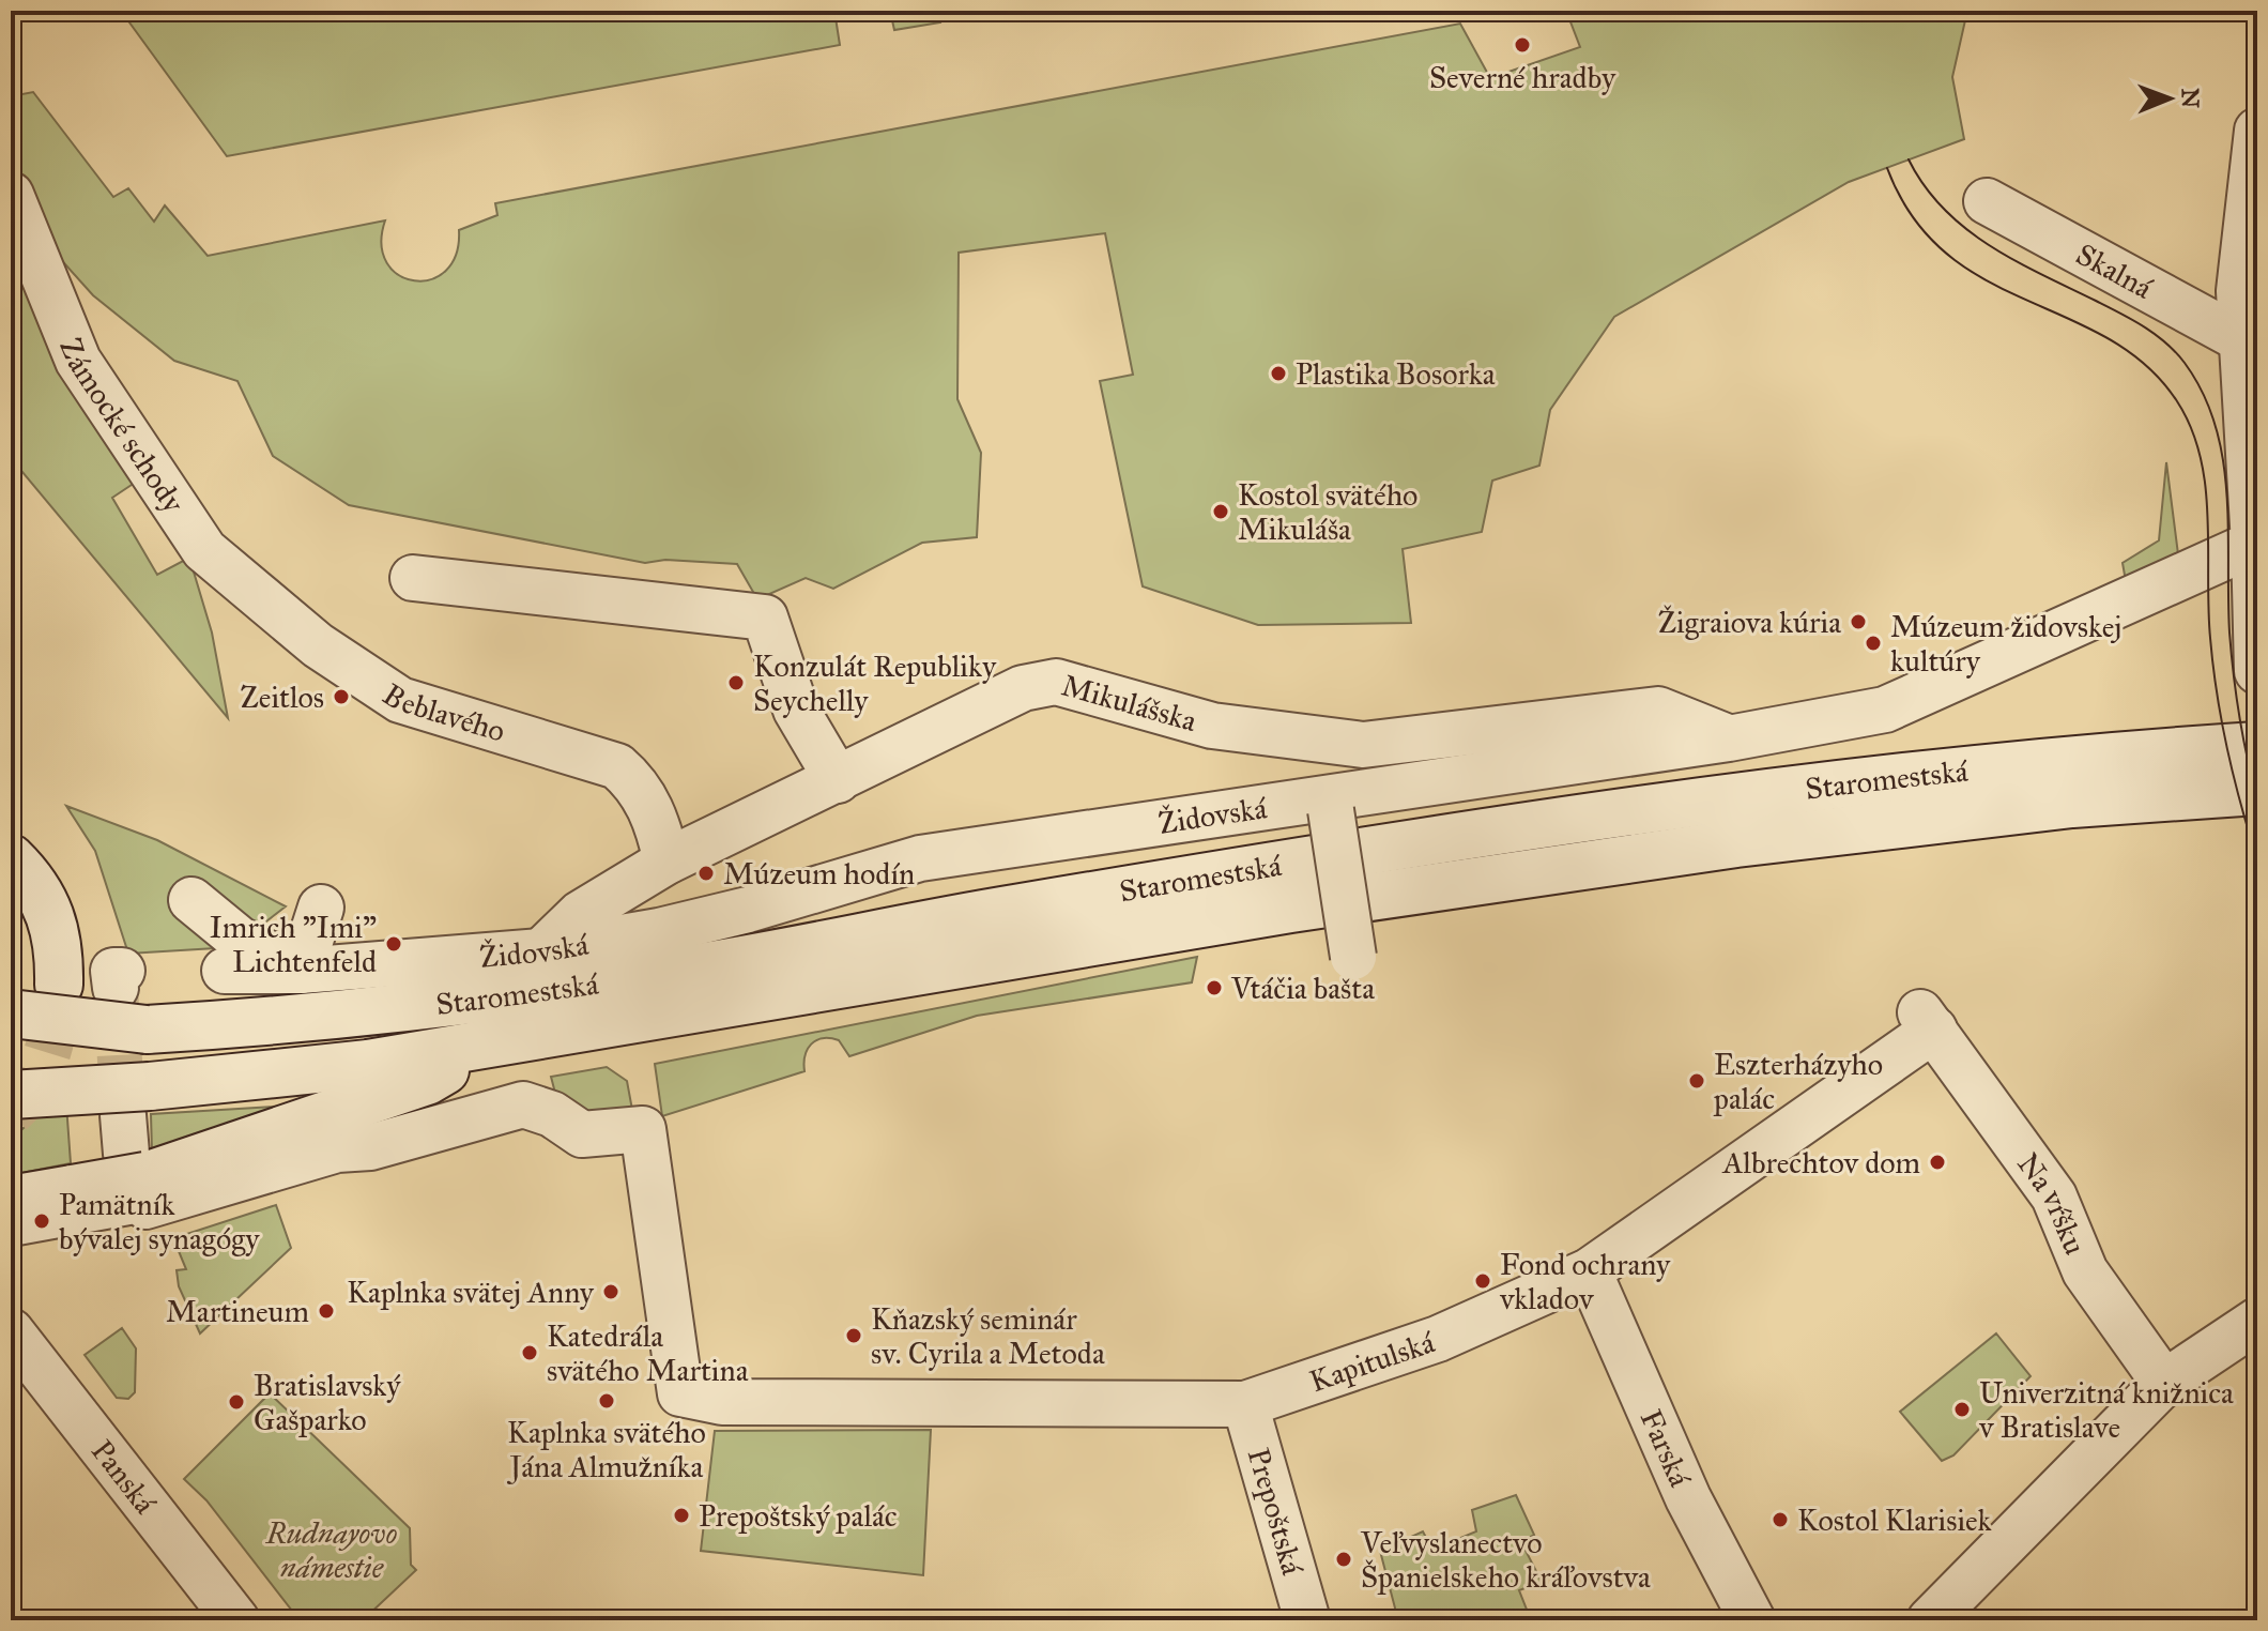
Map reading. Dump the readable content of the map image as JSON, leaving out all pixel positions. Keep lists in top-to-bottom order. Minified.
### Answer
{"streets":{"main road":["Staromestská"],"street":["Skalná","Zámocké schody","Mikulášska","Beblavého","Židovská","Na vŕšku","Kapitulská","Farská","Panská","Prepoštská"]},"crossings":[["Zámocké schody","Beblavého"],["Mikulášska","Beblavého"],["Mikulášska","Židovská"],["Na vŕšku","Kapitulská"],["Kapitulská","Farská"],["Kapitulská","Prepoštská"]],"parks":["Rudnayovo námestie"],"places":["Severné hradby","Plastika Bosorka","Kostol svätého Mikuláša","Žigraiova kúria","Múzeum židovskej kultúry","Konzulát Republiky Seychelly","Zeitlos","Múzeum hodín","Imrich \"Imi\" Lichtenfeld","Vtáčia bašta","Eszterházyho palác","Albrechtov dom","Pamätník bývalej synagógy","Fond ochrany vkladov","Kaplnka svätej Anny","Martineum","Kňazský seminár sv. Cyrila a Metoda","Katedrála svätého Martina","Kaplnka svätého Jána Almužníka","Bratislavský Gašparko","Univerzitná knižnica v Bratislave","Prepoštský palác","Kostol Klarisiek","Veľvyslanectvo Španielskeho kráľovstva"],"north":"right"}
